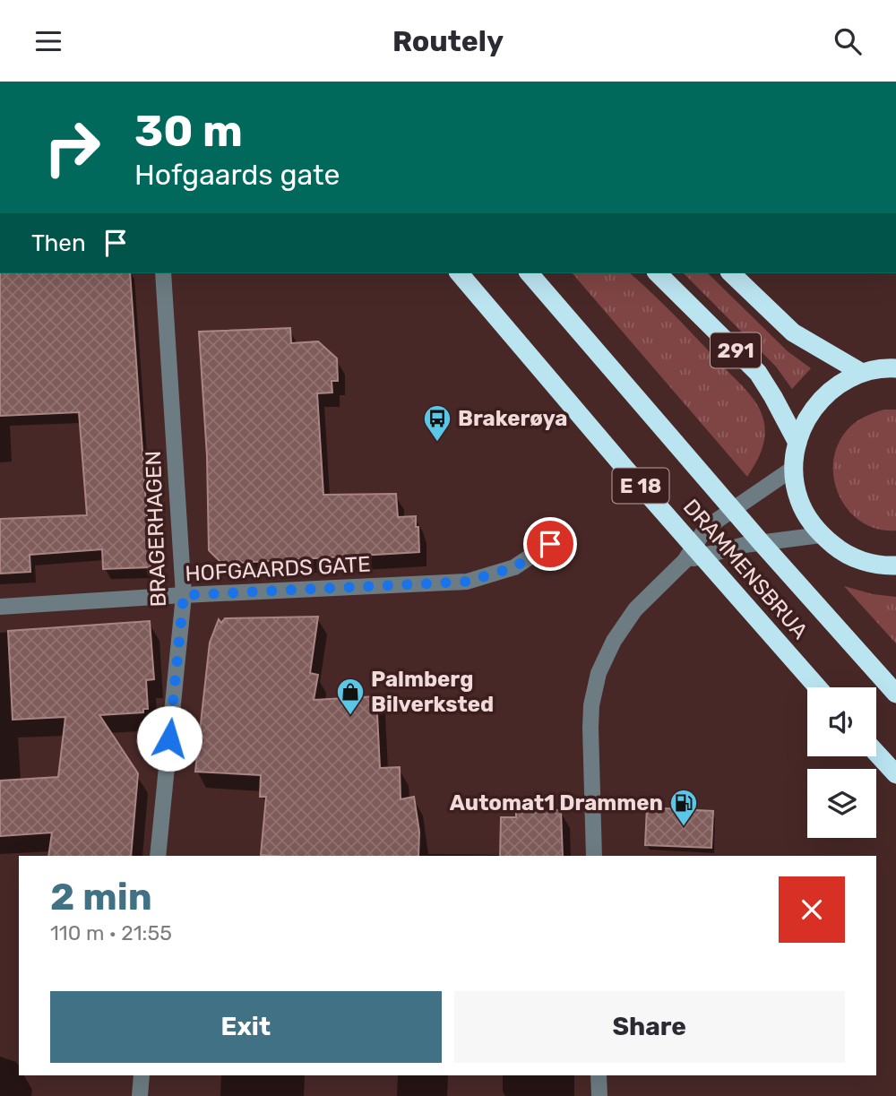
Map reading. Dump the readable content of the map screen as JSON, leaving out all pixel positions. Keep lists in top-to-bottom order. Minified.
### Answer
{"streets":{"highway":["291","E 18","DRAMMENSBRUA"],"street":["BRAGERHAGEN","HOFGAARDS GATE"]},"crossings":[["BRAGERHAGEN","HOFGAARDS GATE"]],"places":{"bus stop":["Brakerøya"],"shop":["Palmberg Bilverksted"],"fuel station":["Automat1 Drammen"]},"page":{"header":"Routely","turn":["30 m","Hofgaards gate"],"then":"Then","heading":["2 min","110 m · 21:55"],"buttons":["Exit","Share"]}}
